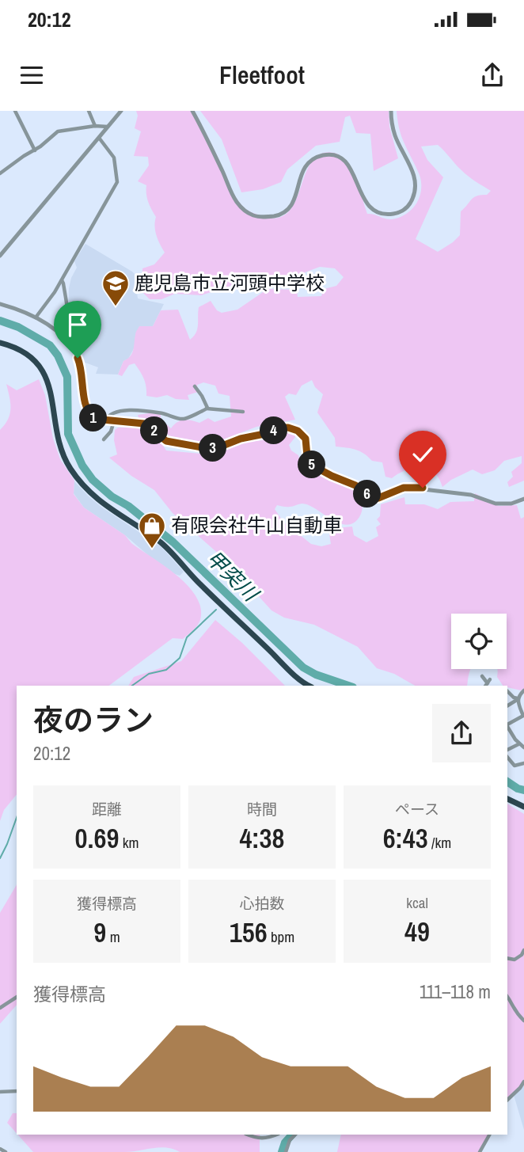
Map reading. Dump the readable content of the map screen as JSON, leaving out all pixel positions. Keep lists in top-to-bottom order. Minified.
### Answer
{"water":["甲突川"],"places":{"school or university":["鹿児島市立河頭中学校"],"shop":["有限会社牛山自動車"]},"page":{"status":"20:12","header":"Fleetfoot","pins":["1","2","4","3","5","6"],"heading":["夜のラン","20:12"],"stats":[["距離","0.69 km"],["時間","4:38"],["ペース","6:43 /km"],["獲得標高","9 m"],["心拍数","156 bpm"],["kcal","49"]],"chart":["獲得標高","111–118 m"]}}
